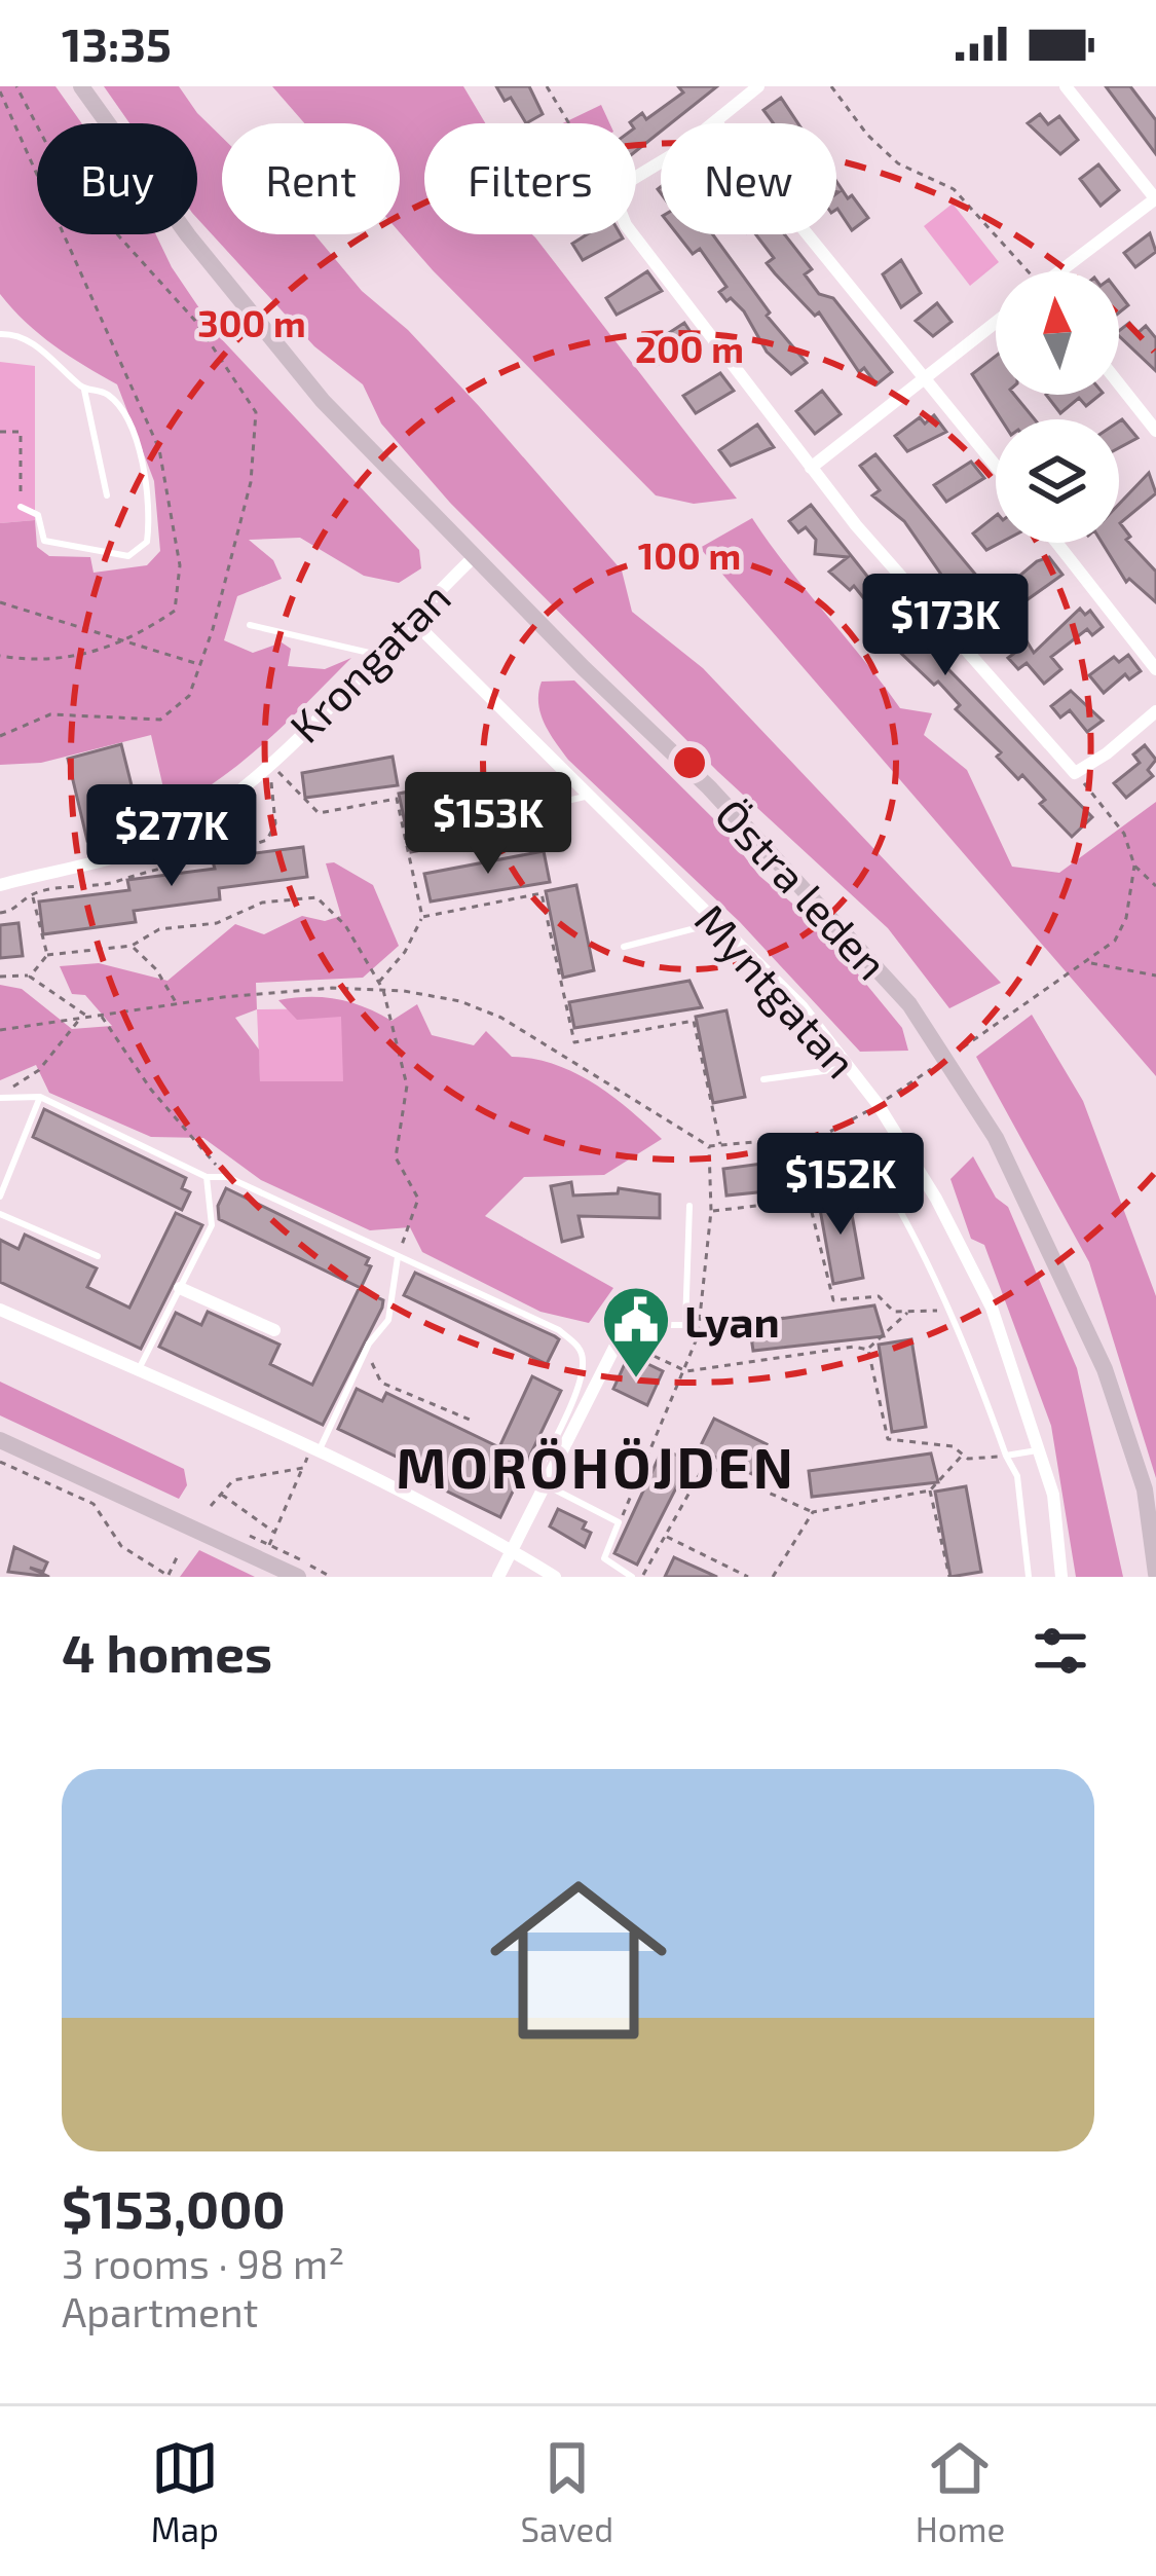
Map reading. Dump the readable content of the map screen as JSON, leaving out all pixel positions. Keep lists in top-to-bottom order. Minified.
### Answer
{"streets":{"street":["Krongatan","Östra leden","Myntgatan"]},"crossings":[["Krongatan","Östra leden"],["Krongatan","Myntgatan"]],"districts":["MORÖHÖJDEN"],"places":{"public building":["Lyan"]},"north":"top","page":{"status":"13:35","chip":["Buy","Rent","Filters","New"],"price":["$173K","$153K","$277K","$152K"],"heading":"4 homes","list":[{"name":"$153,000","note":"3 rooms · 98 m² · Apartment"}],"tabs":["Map","Saved","Home"]},"rings":["300 m","200 m","100 m"]}
